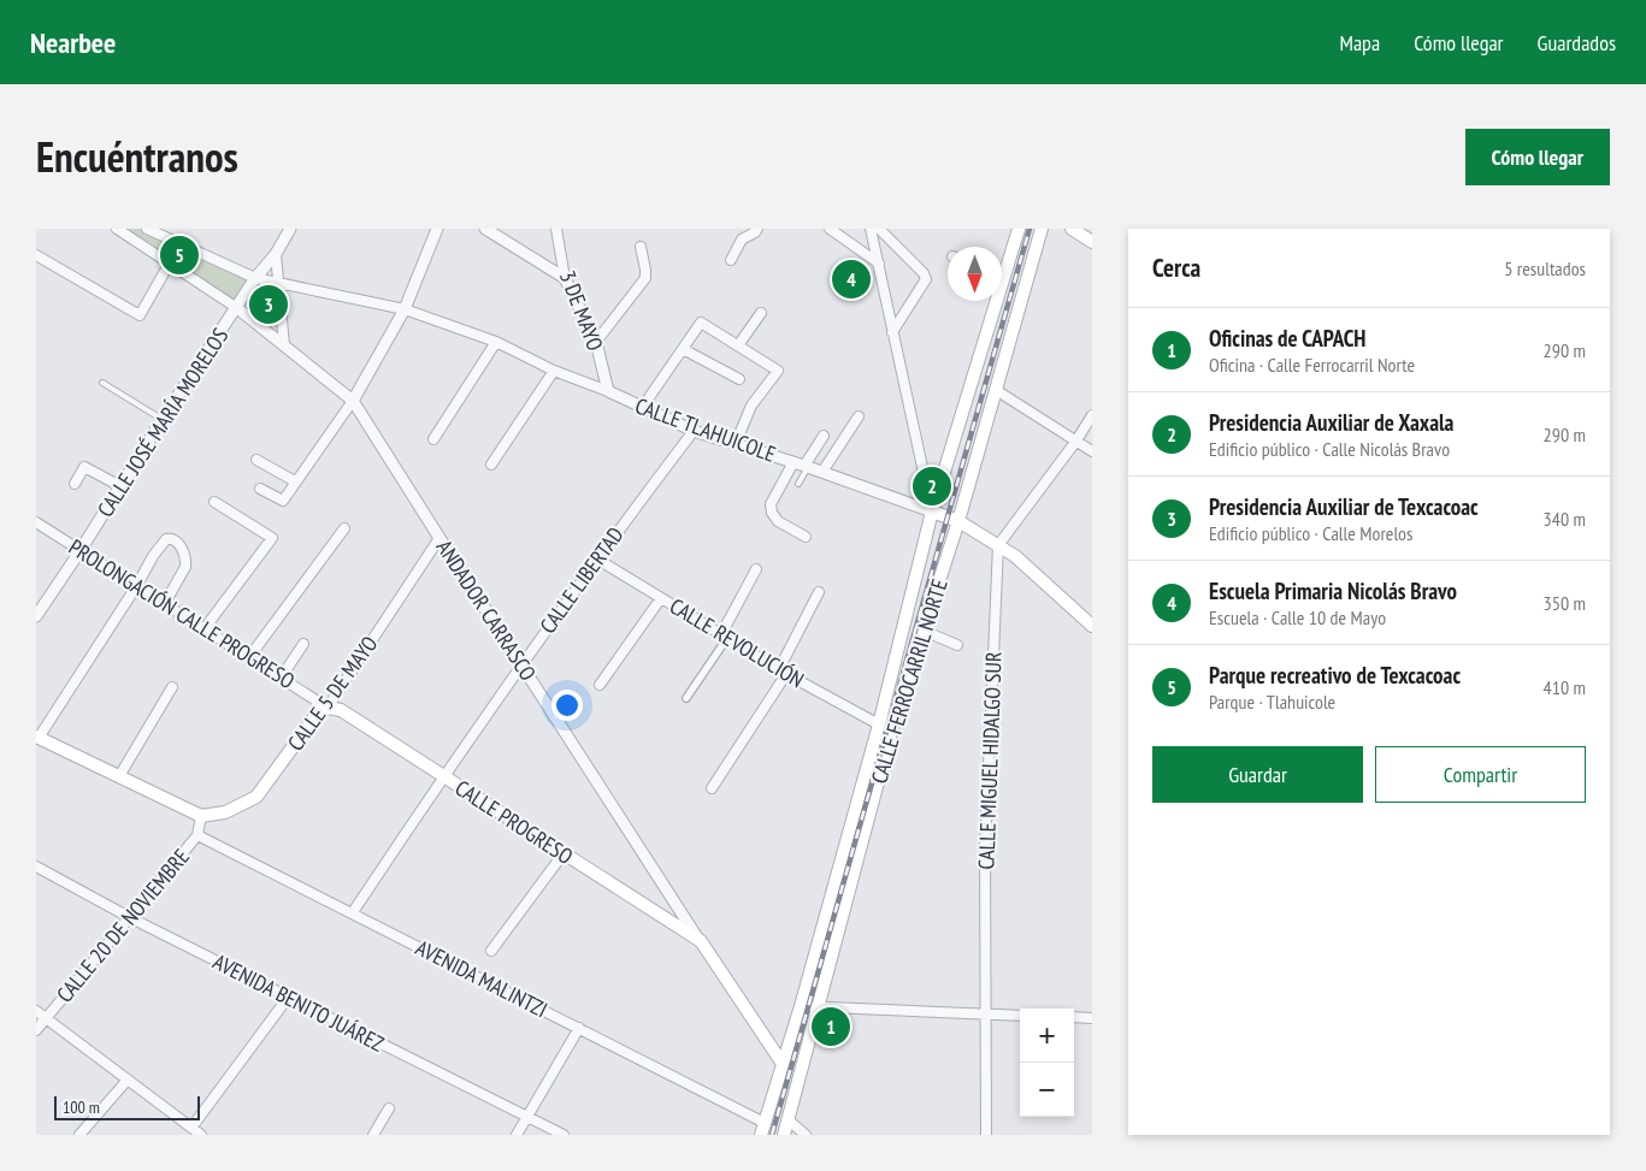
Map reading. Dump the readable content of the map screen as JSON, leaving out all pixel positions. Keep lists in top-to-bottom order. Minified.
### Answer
{"streets":{"main road":["CALLE TLAHUICOLE","ANDADOR CARRASCO","CALLE FERROCARRIL NORTE","CALLE 5 DE MAYO","CALLE PROGRESO"],"street":["3 DE MAYO","CALLE JOSÉ MARÍA MORELOS","CALLE LIBERTAD","PROLONGACIÓN CALLE PROGRESO","CALLE REVOLUCIÓN","CALLE MIGUEL HIDALGO SUR","CALLE 20 DE NOVIEMBRE","AVENIDA MALINTZI","AVENIDA BENITO JUÁREZ"]},"crossings":[["3 DE MAYO","CALLE TLAHUICOLE"],["CALLE JOSÉ MARÍA MORELOS","CALLE TLAHUICOLE"],["CALLE JOSÉ MARÍA MORELOS","ANDADOR CARRASCO"],["CALLE JOSÉ MARÍA MORELOS","PROLONGACIÓN CALLE PROGRESO"],["CALLE TLAHUICOLE","CALLE LIBERTAD"],["CALLE TLAHUICOLE","CALLE FERROCARRIL NORTE"],["CALLE TLAHUICOLE","CALLE MIGUEL HIDALGO SUR"],["CALLE LIBERTAD","ANDADOR CARRASCO"],["CALLE LIBERTAD","CALLE REVOLUCIÓN"],["CALLE LIBERTAD","CALLE PROGRESO"],["CALLE LIBERTAD","AVENIDA MALINTZI"],["ANDADOR CARRASCO","CALLE 5 DE MAYO"],["ANDADOR CARRASCO","CALLE PROGRESO"],["PROLONGACIÓN CALLE PROGRESO","CALLE 5 DE MAYO"],["PROLONGACIÓN CALLE PROGRESO","CALLE PROGRESO"],["CALLE 5 DE MAYO","CALLE PROGRESO"],["CALLE 5 DE MAYO","CALLE 20 DE NOVIEMBRE"],["CALLE 20 DE NOVIEMBRE","AVENIDA MALINTZI"],["CALLE 20 DE NOVIEMBRE","AVENIDA BENITO JUÁREZ"]],"scale_bar":"100 m","north":"bottom","page":{"header":"Nearbee","nav":["Mapa","Cómo llegar","Guardados"],"title":"Encuéntranos","buttons":["Cómo llegar",["Guardar","Compartir"]],"heading":["Cerca","5 resultados"],"pins":["5","4","3","2","1"],"list":[{"mark":"1","name":"Oficinas de CAPACH","note":"Oficina · Calle Ferrocarril Norte","value":"290 m"},{"mark":"2","name":"Presidencia Auxiliar de Xaxala","note":"Edificio público · Calle Nicolás Bravo","value":"290 m"},{"mark":"3","name":"Presidencia Auxiliar de Texcacoac","note":"Edificio público · Calle Morelos","value":"340 m"},{"mark":"4","name":"Escuela Primaria Nicolás Bravo","note":"Escuela · Calle 10 de Mayo","value":"350 m"},{"mark":"5","name":"Parque recreativo de Texcacoac","note":"Parque · Tlahuicole","value":"410 m"}],"map_buttons":["+","−"],"scale":"100 m"}}
